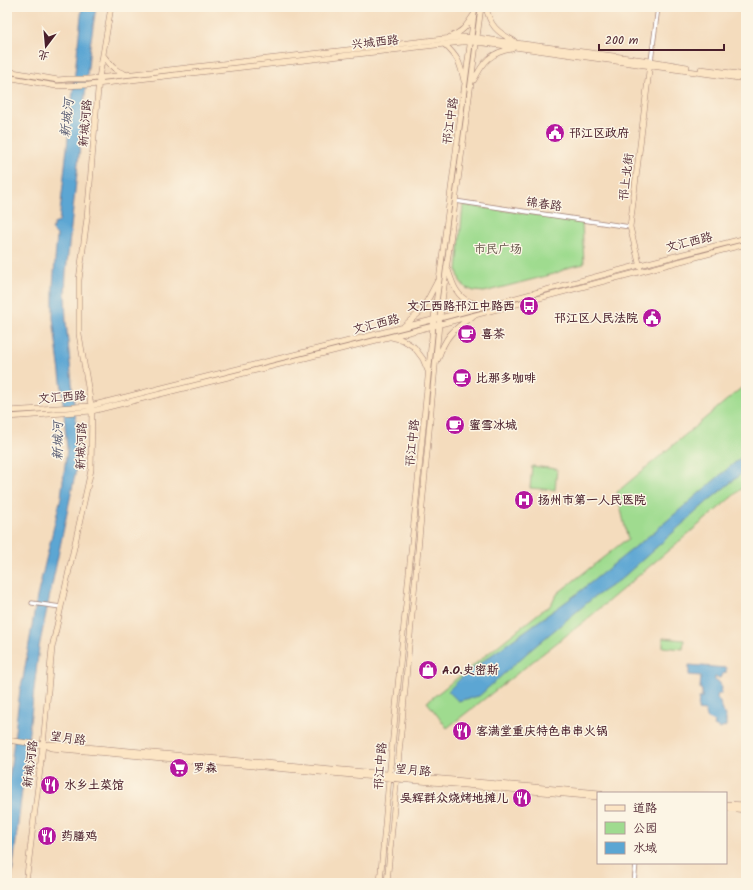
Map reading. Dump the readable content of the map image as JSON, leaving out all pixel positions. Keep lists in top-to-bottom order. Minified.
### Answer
{"streets":{"main road":["兴城西路","邗江中路","新城河路","邗上北街","文汇西路","望月路"],"street":["锦春路"]},"crossings":[["兴城西路","邗江中路"],["兴城西路","新城河路"],["兴城西路","邗上北街"],["邗江中路","锦春路"],["邗江中路","文汇西路"],["邗江中路","望月路"],["新城河路","文汇西路"],["新城河路","望月路"],["邗上北街","锦春路"],["邗上北街","文汇西路"]],"water":["新城河"],"parks":["市民广场"],"places":{"public building":["邗江区政府","邗江区人民法院"],"bus stop":["文汇西路邗江中路西"],"cafe":["喜茶","比那多咖啡","蜜雪冰城"],"hospital":["扬州市第一人民医院"],"shop":["A.O.史密斯"],"restaurant":["客满堂重庆特色串串火锅","水乡土菜馆","吴辉群众烧烤地摊儿","药膳鸡"],"supermarket":["罗森"]},"legend":["道路","公园","水域"],"scale_bar":"200 m","north":"bottom"}
